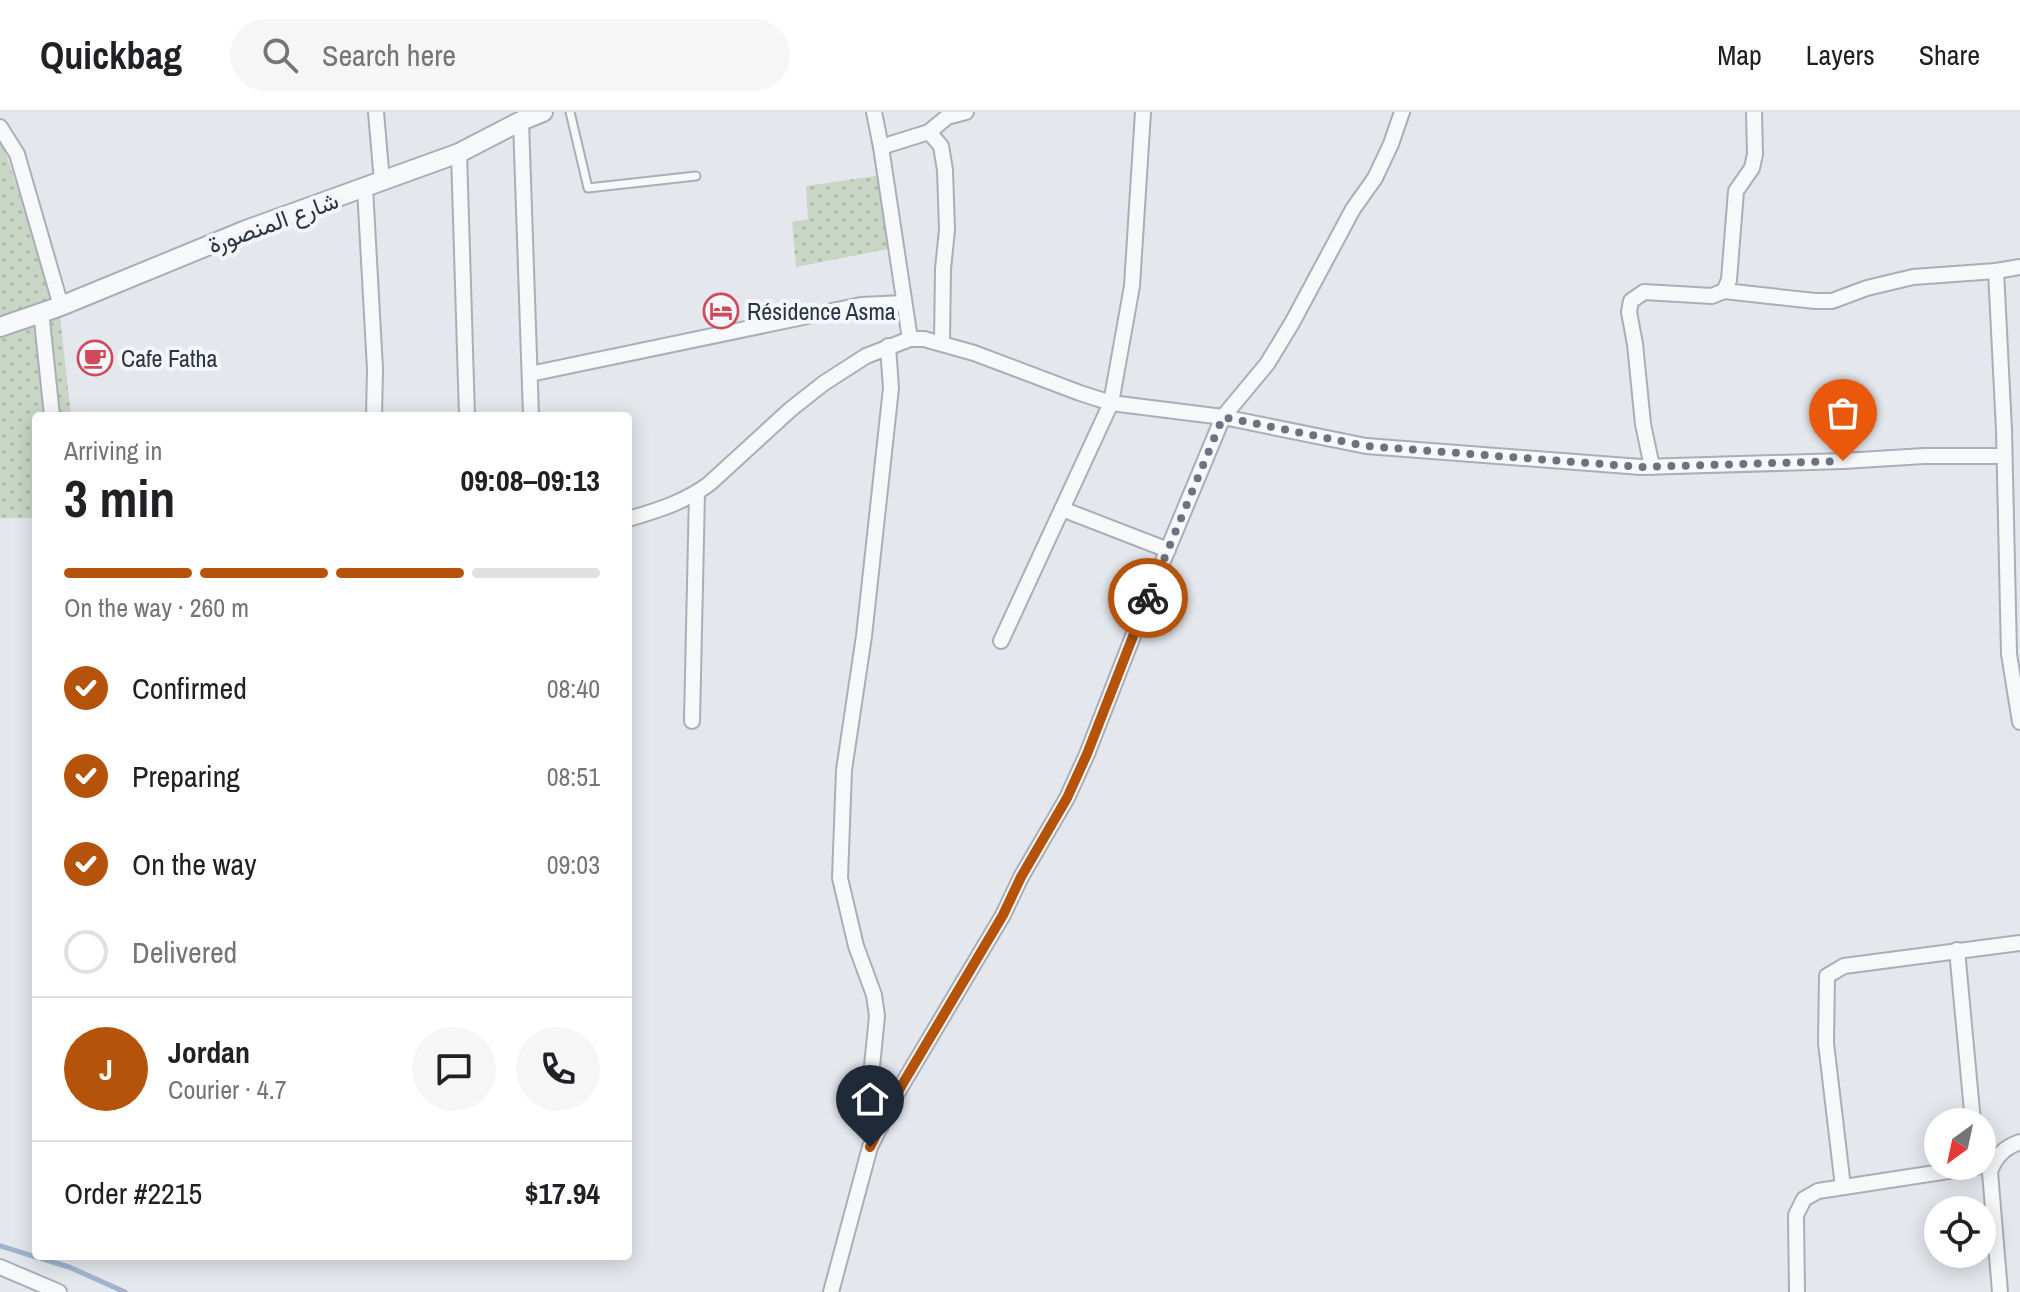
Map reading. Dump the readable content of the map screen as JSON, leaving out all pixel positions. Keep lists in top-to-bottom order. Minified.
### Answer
{"streets":{"street":["شارع المنصورة"]},"places":{"hotel":["Résidence Asma"],"cafe":["Cafe Fatha"]},"north":"bottom left","page":{"header":"Quickbag","search":"Search here","nav":["Map","Layers","Share"],"heading":["3 min","Arriving in","09:08–09:13"],"panel":["Jordan","Courier · 4.7","Order #2215","$17.94"],"bar":"On the way · 260 m","list":[["Confirmed","08:40"],["Preparing","08:51"],["On the way","09:03"],"Delivered"],"round":"J"}}
